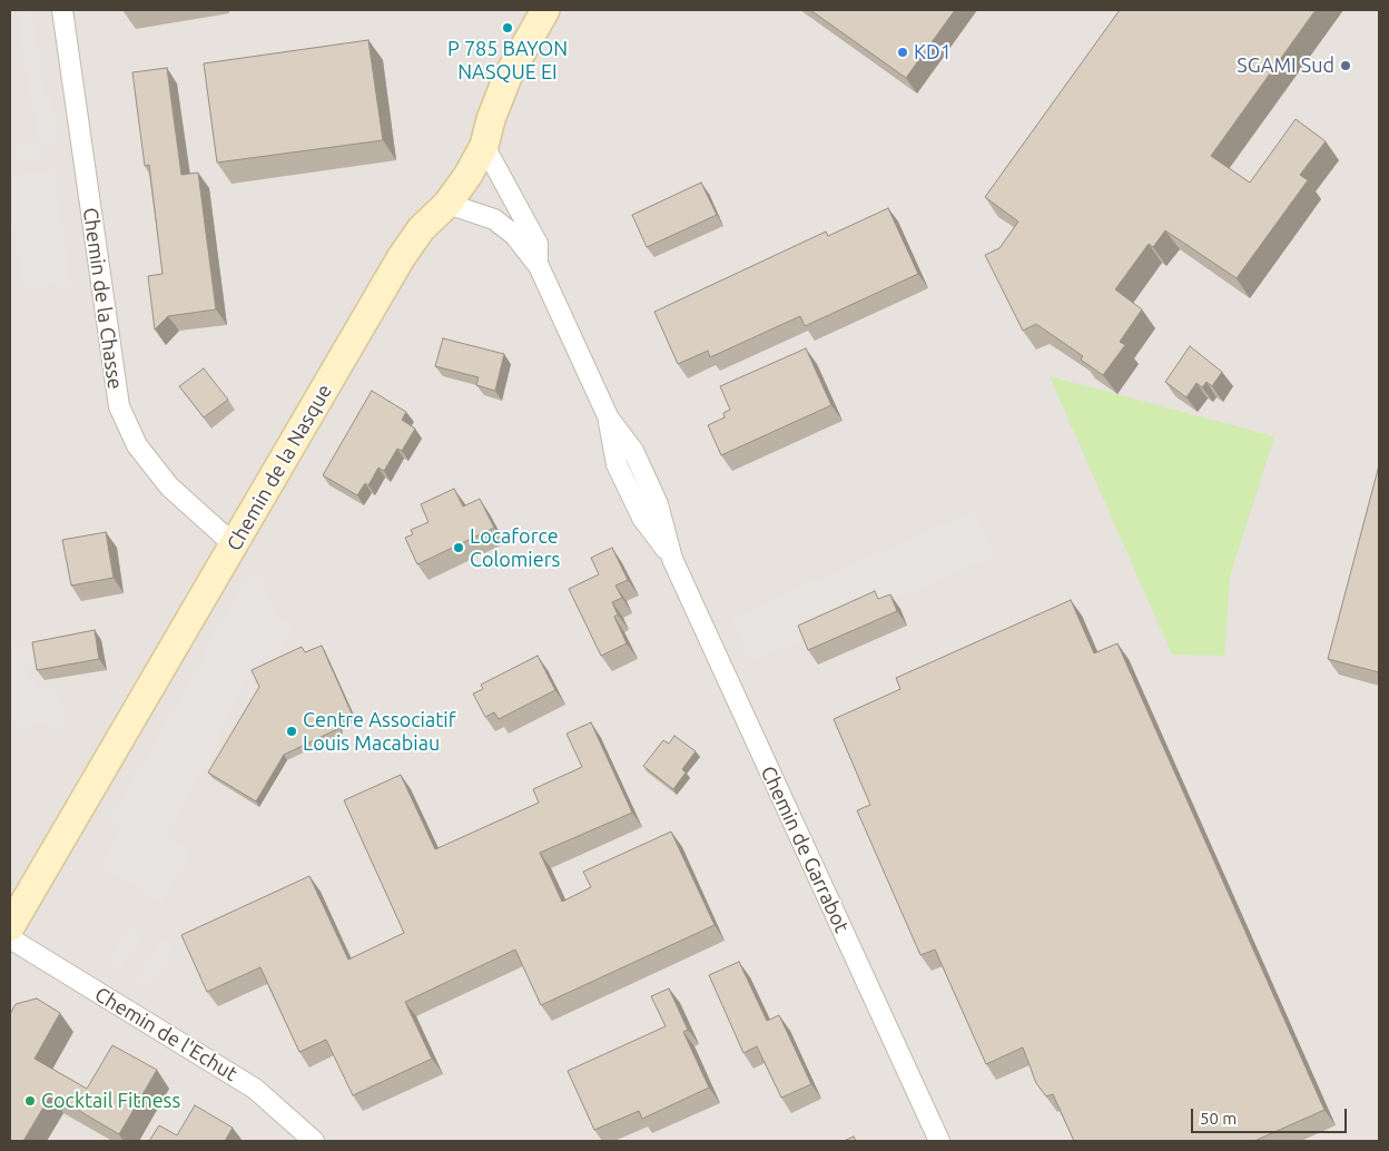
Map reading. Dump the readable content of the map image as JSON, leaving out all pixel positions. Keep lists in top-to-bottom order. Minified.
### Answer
{"streets":{"street":["Chemin de la Chasse","Chemin de la Nasque","Chemin de Garrabot","Chemin de l'Echut"]},"crossings":[["Chemin de la Chasse","Chemin de la Nasque"],["Chemin de la Nasque","Chemin de Garrabot"]],"places":["P 785 BAYON NASQUE EI","KD1","SGAMI Sud","Locaforce Colomiers","Centre Associatif Louis Macabiau","Cocktail Fitness"],"scale_bar":"50 m"}
